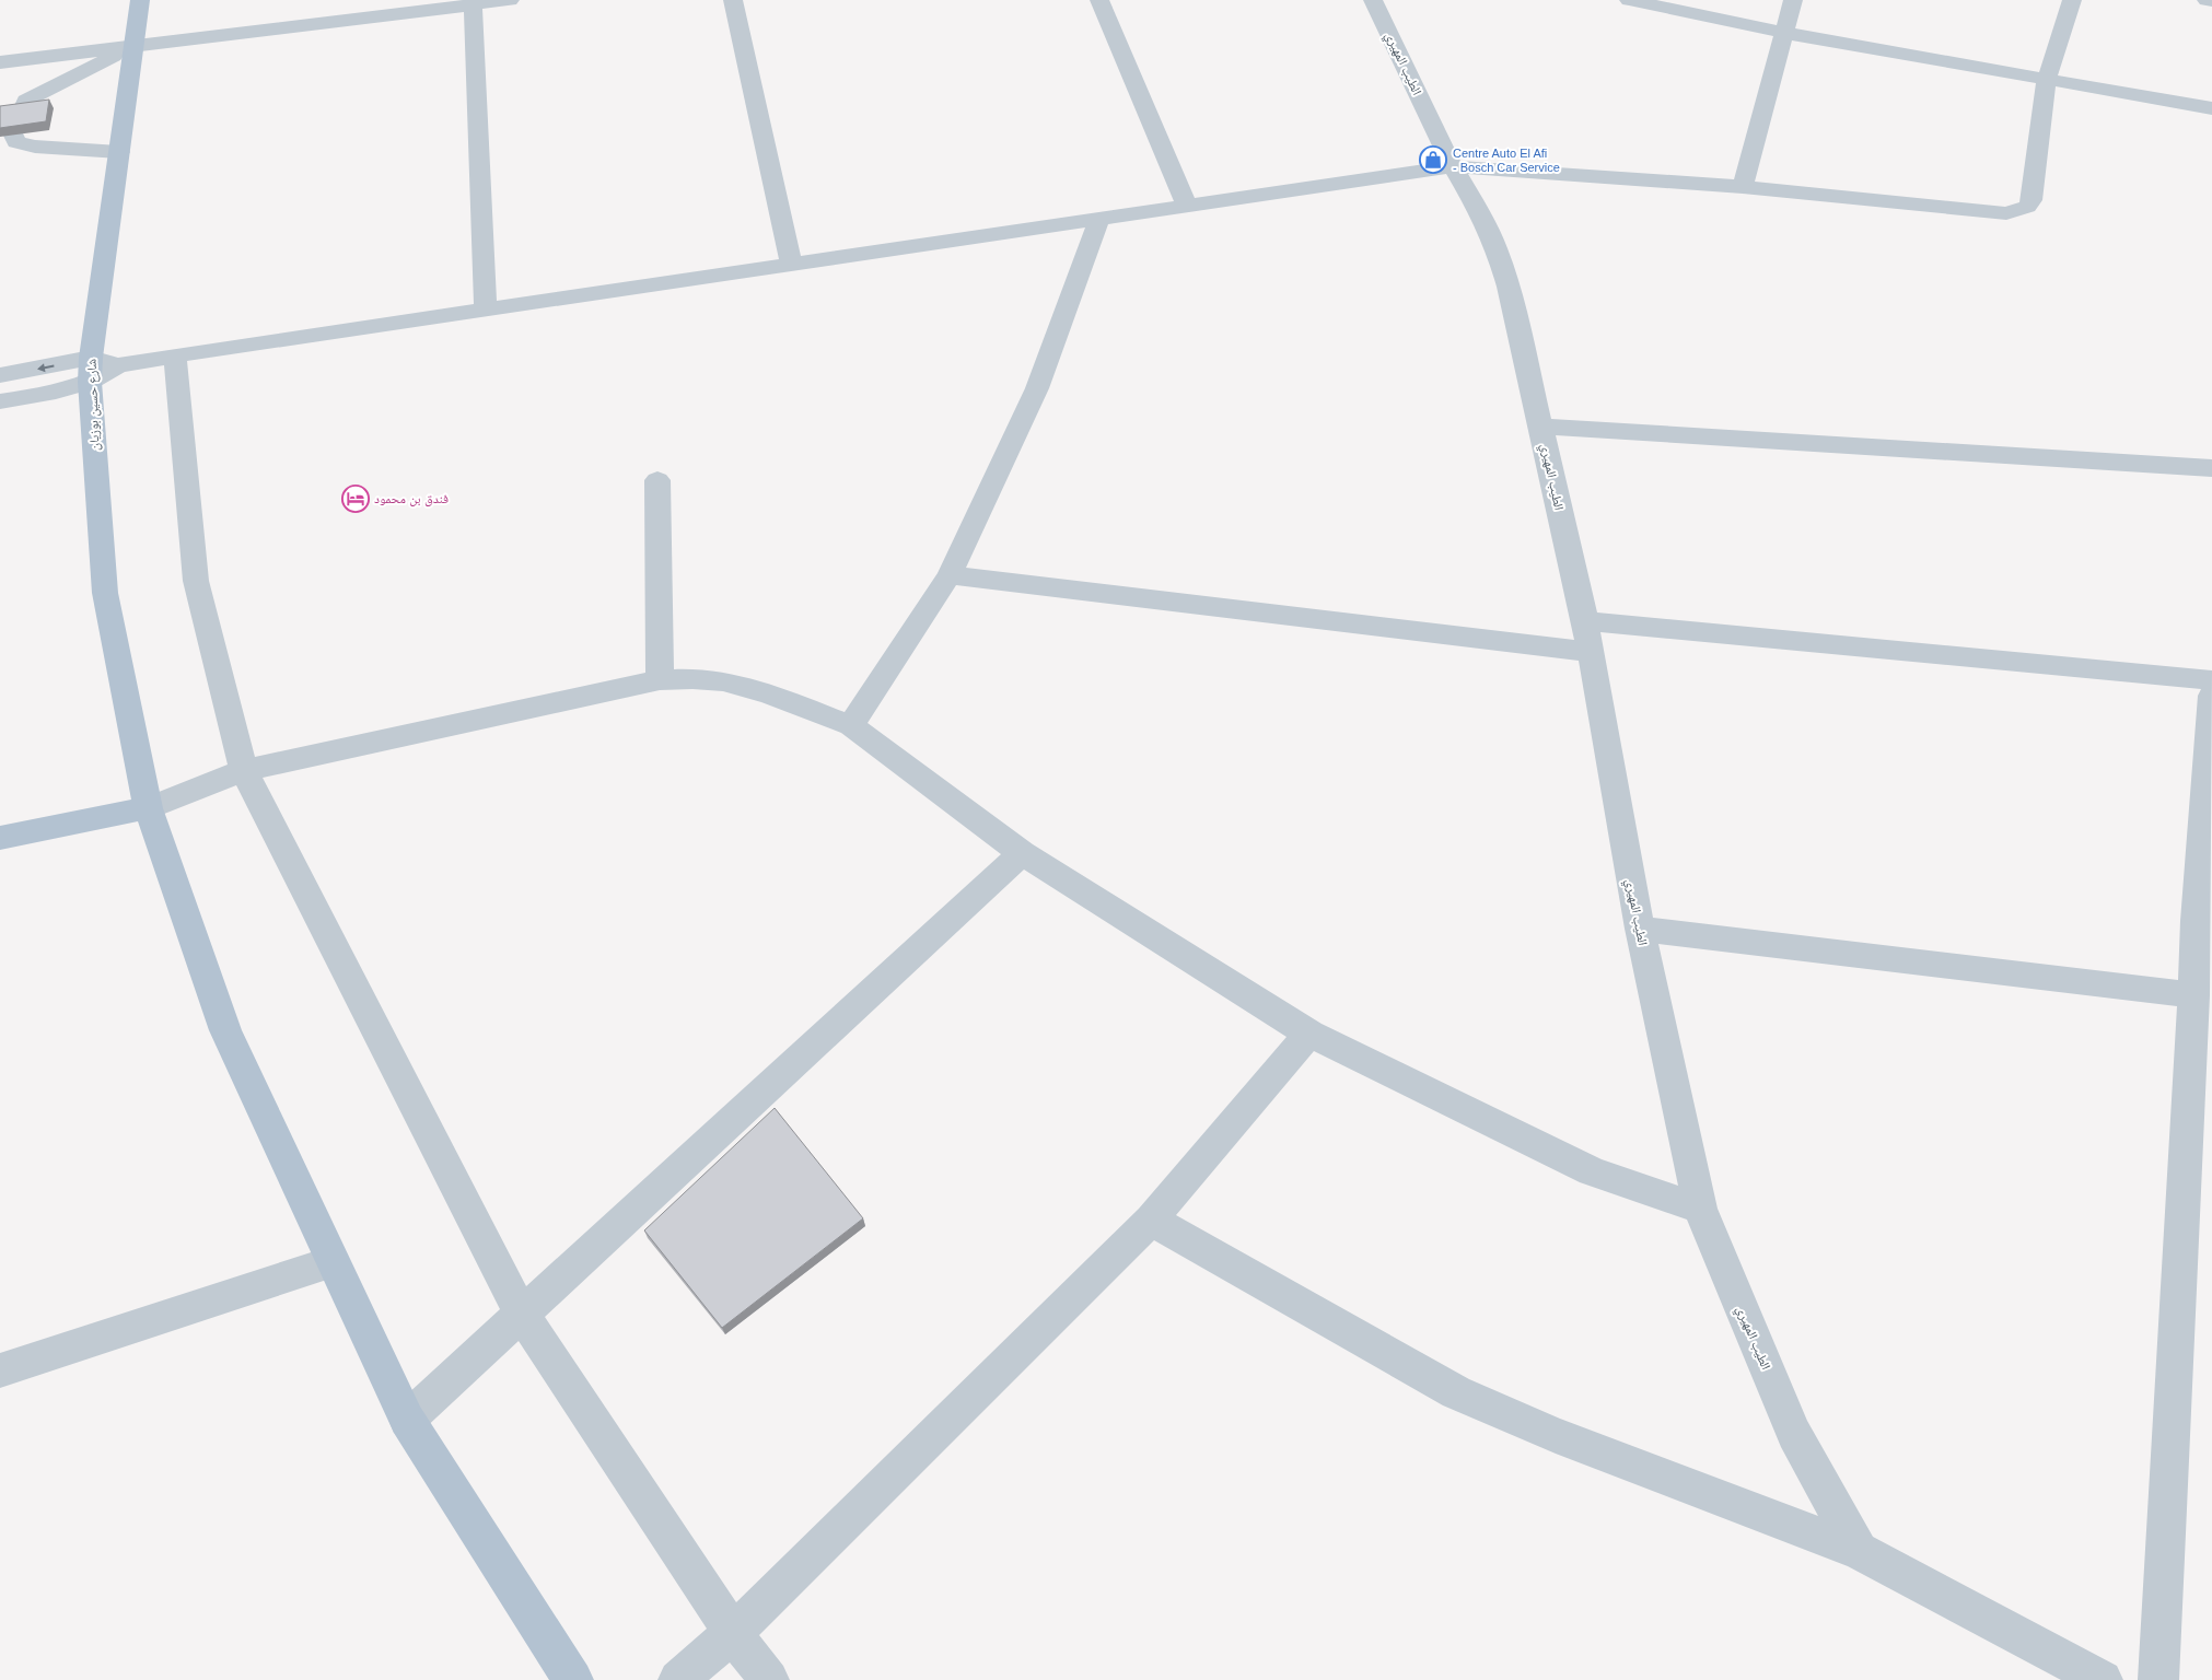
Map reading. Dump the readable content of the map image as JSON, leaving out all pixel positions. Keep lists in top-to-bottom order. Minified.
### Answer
{"streets":{"main road":["شارع حسين بوزيان"],"street":["الطيب المهيري"]},"places":{"shop":["Centre Auto El Afi - Bosch Car Service"],"hotel":["فندق بن محمود"]}}
